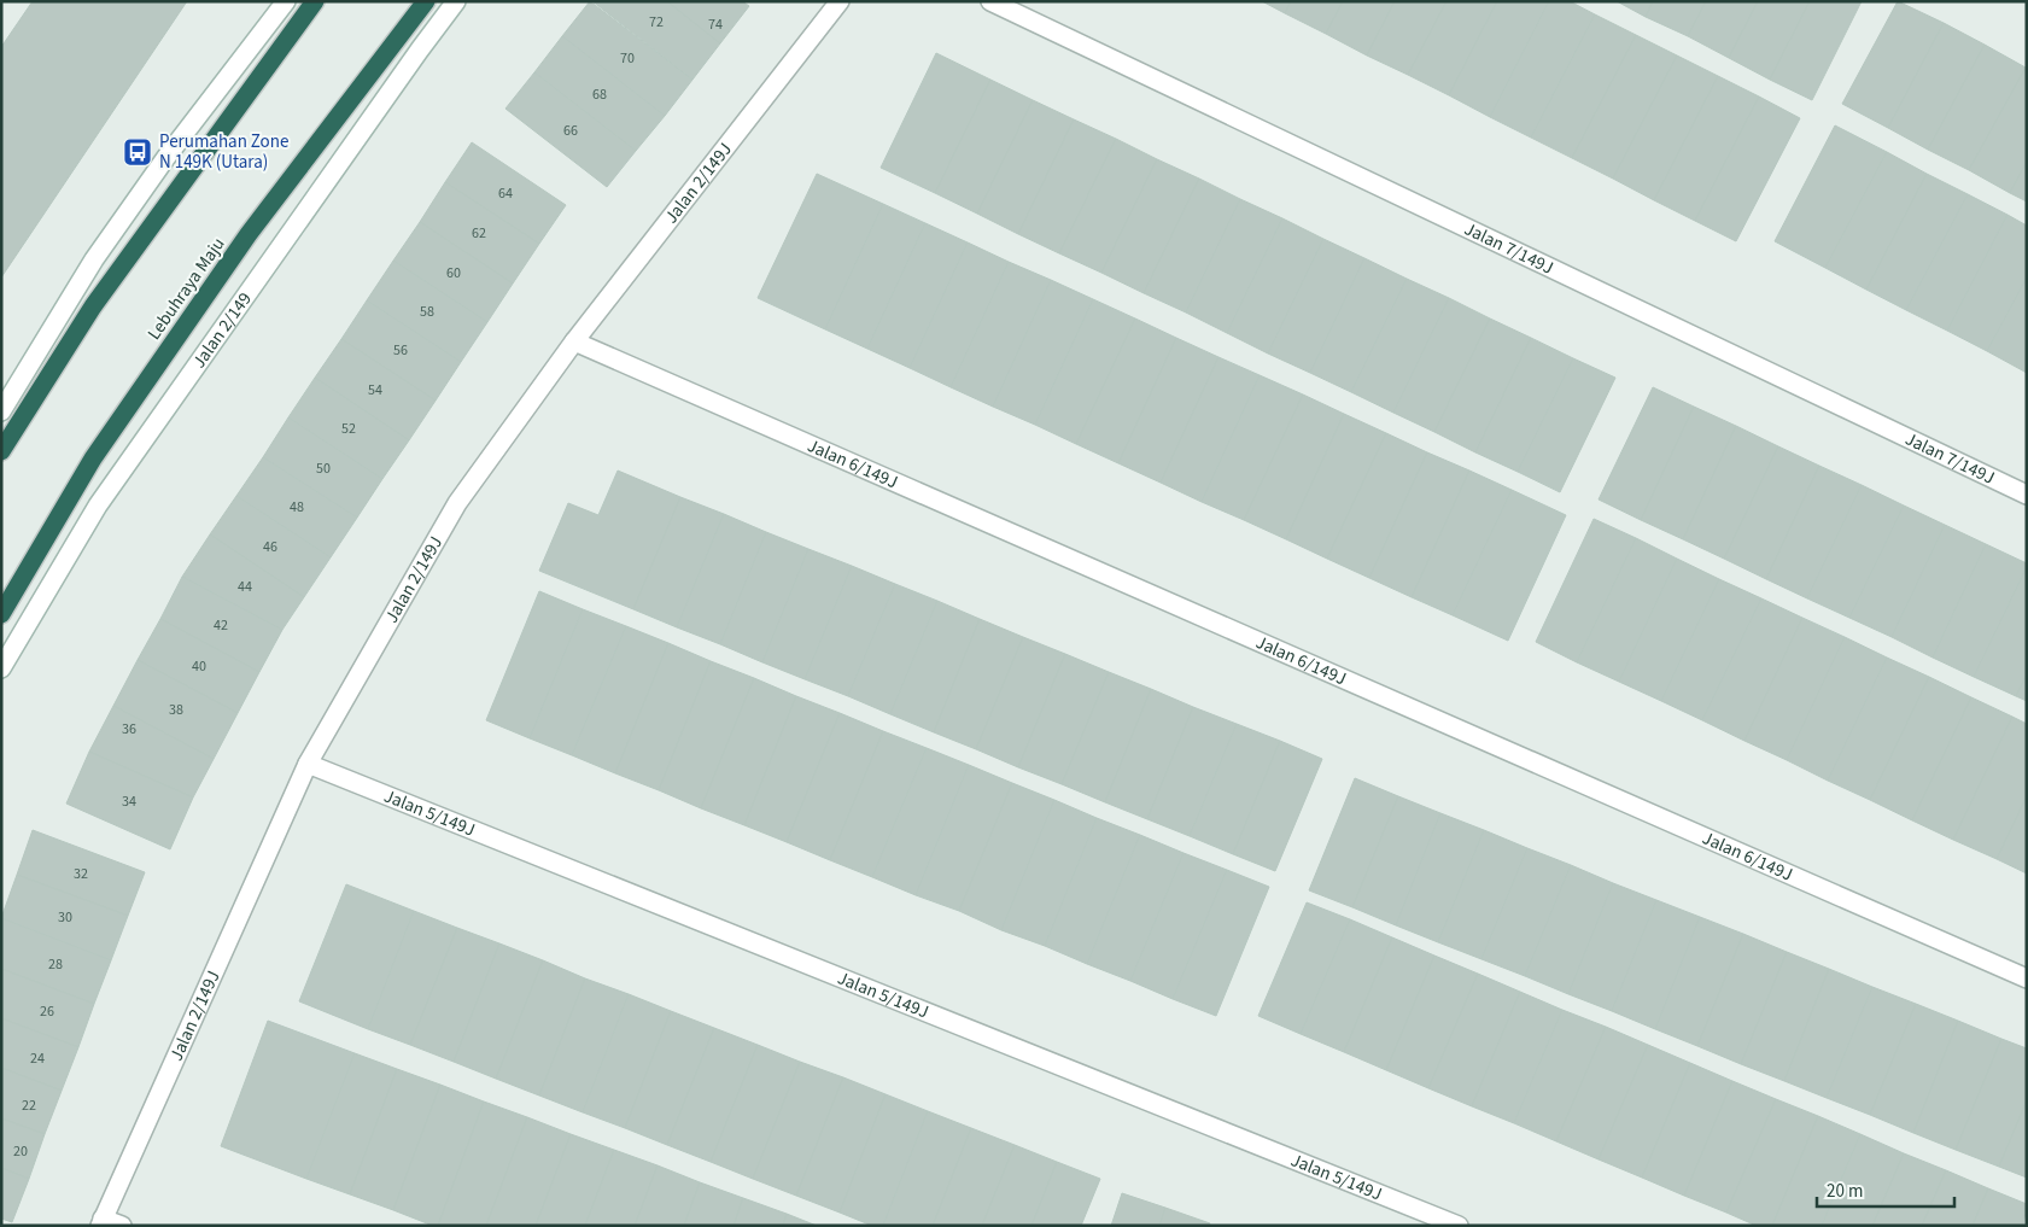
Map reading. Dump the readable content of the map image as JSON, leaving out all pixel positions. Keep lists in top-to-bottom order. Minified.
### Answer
{"streets":{"highway":["Lebuhraya Maju"],"street":["Jalan 2/149J","Jalan 7/149J","Jalan 2/149","Jalan 6/149J","Jalan 5/149J"]},"crossings":[["Jalan 2/149J","Jalan 6/149J"],["Jalan 2/149J","Jalan 5/149J"]],"places":{"bus stop":["Perumahan Zone N 149K (Utara)"]},"house_numbers":["72","74","70","68","66","64","62","60","58","56","54","52","50","48","46","44","42","40","38","36","34","32","30","28","26","24","22","20"],"scale_bar":"20 m"}
